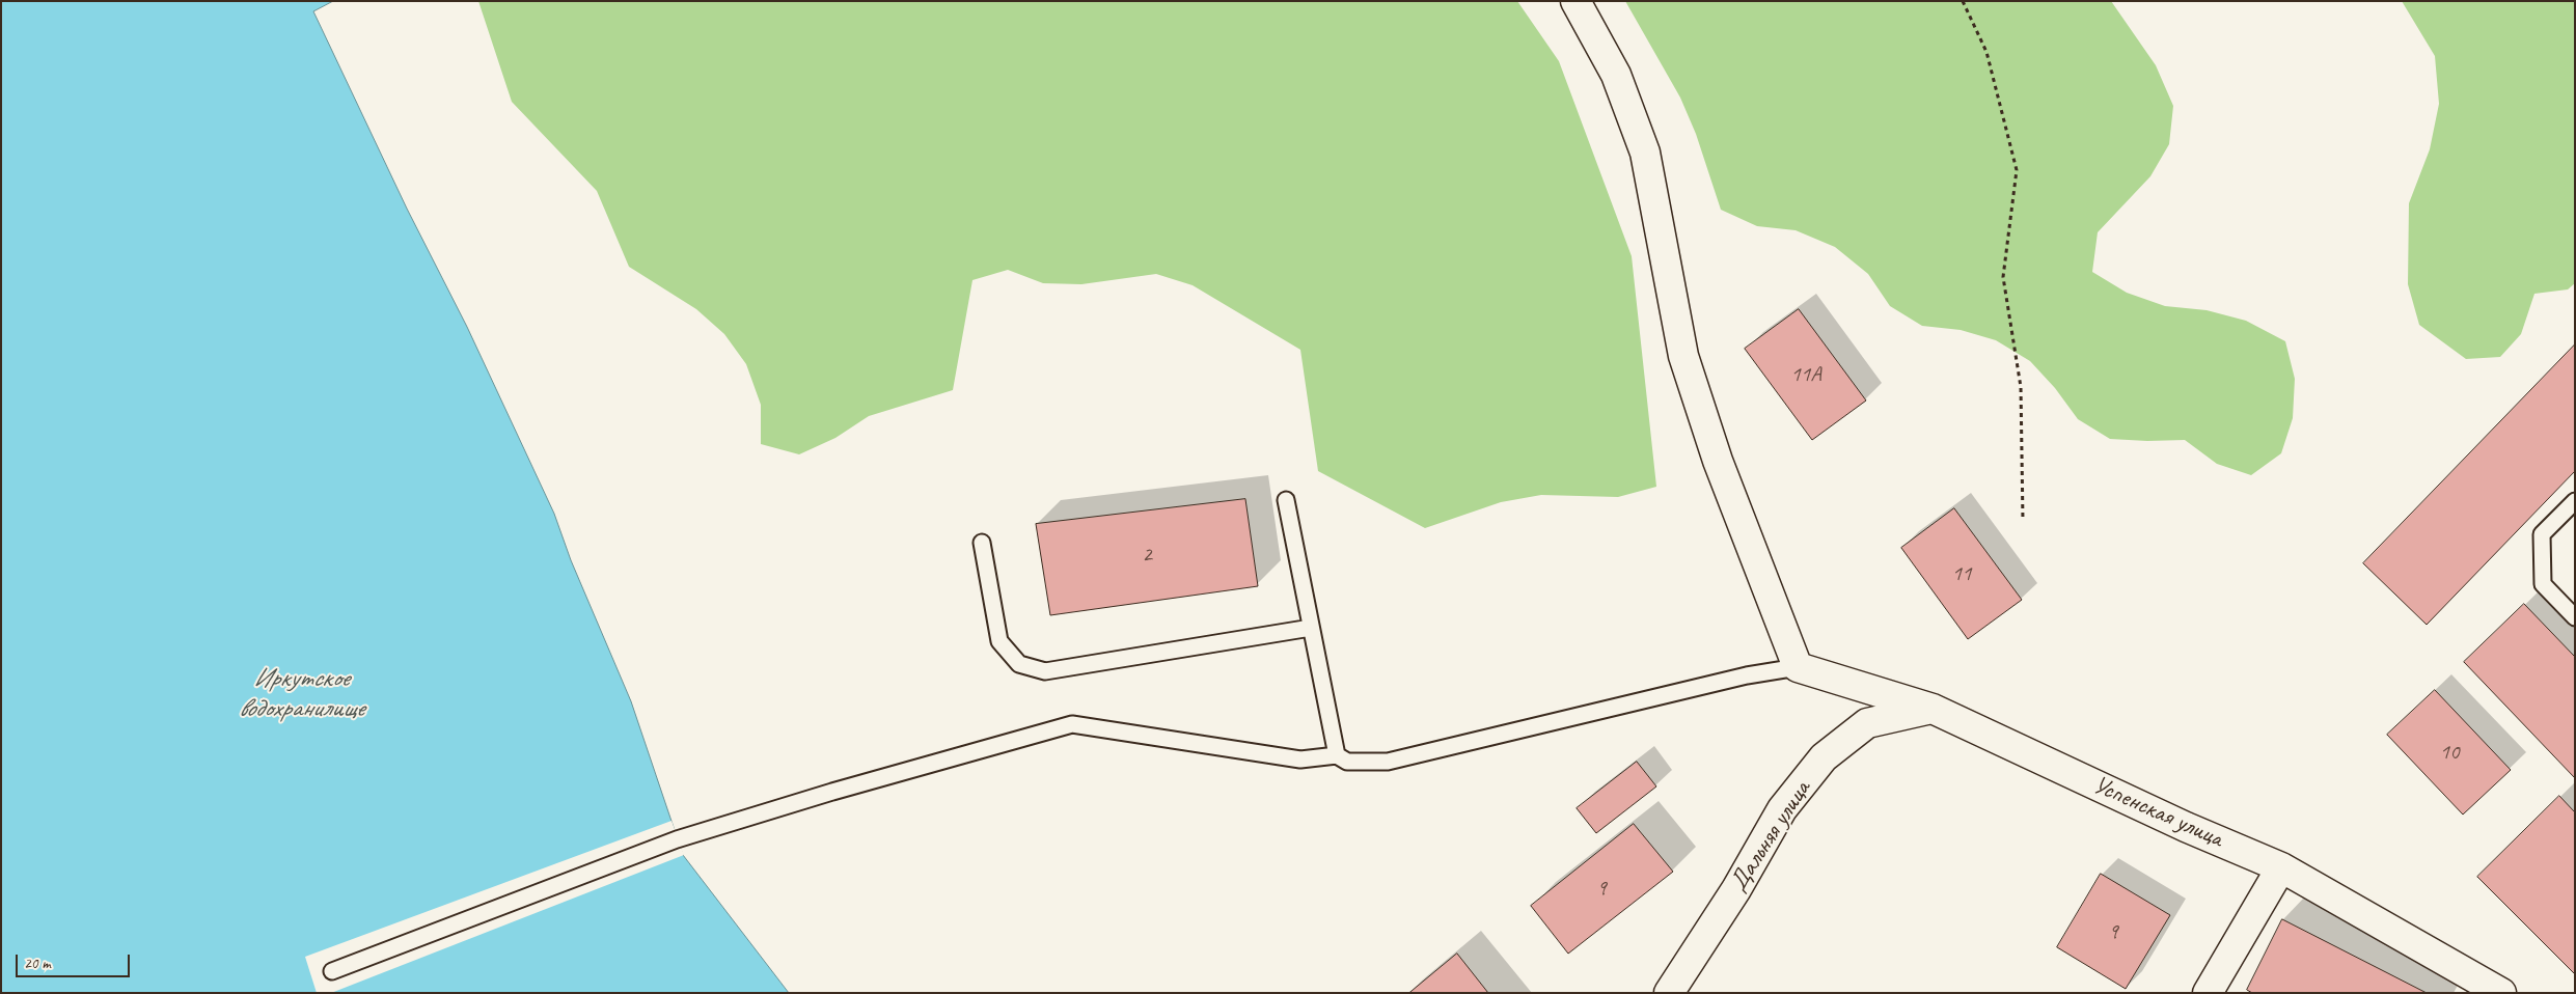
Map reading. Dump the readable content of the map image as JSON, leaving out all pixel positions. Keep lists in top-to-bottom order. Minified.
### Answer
{"streets":{"street":["Успенская улица","Дальняя улица"]},"crossings":[["Успенская улица","Дальняя улица"]],"water":["Иркутское водохранилище"],"house_numbers":["11А","2","11","10","9","9"],"scale_bar":"20 m"}
